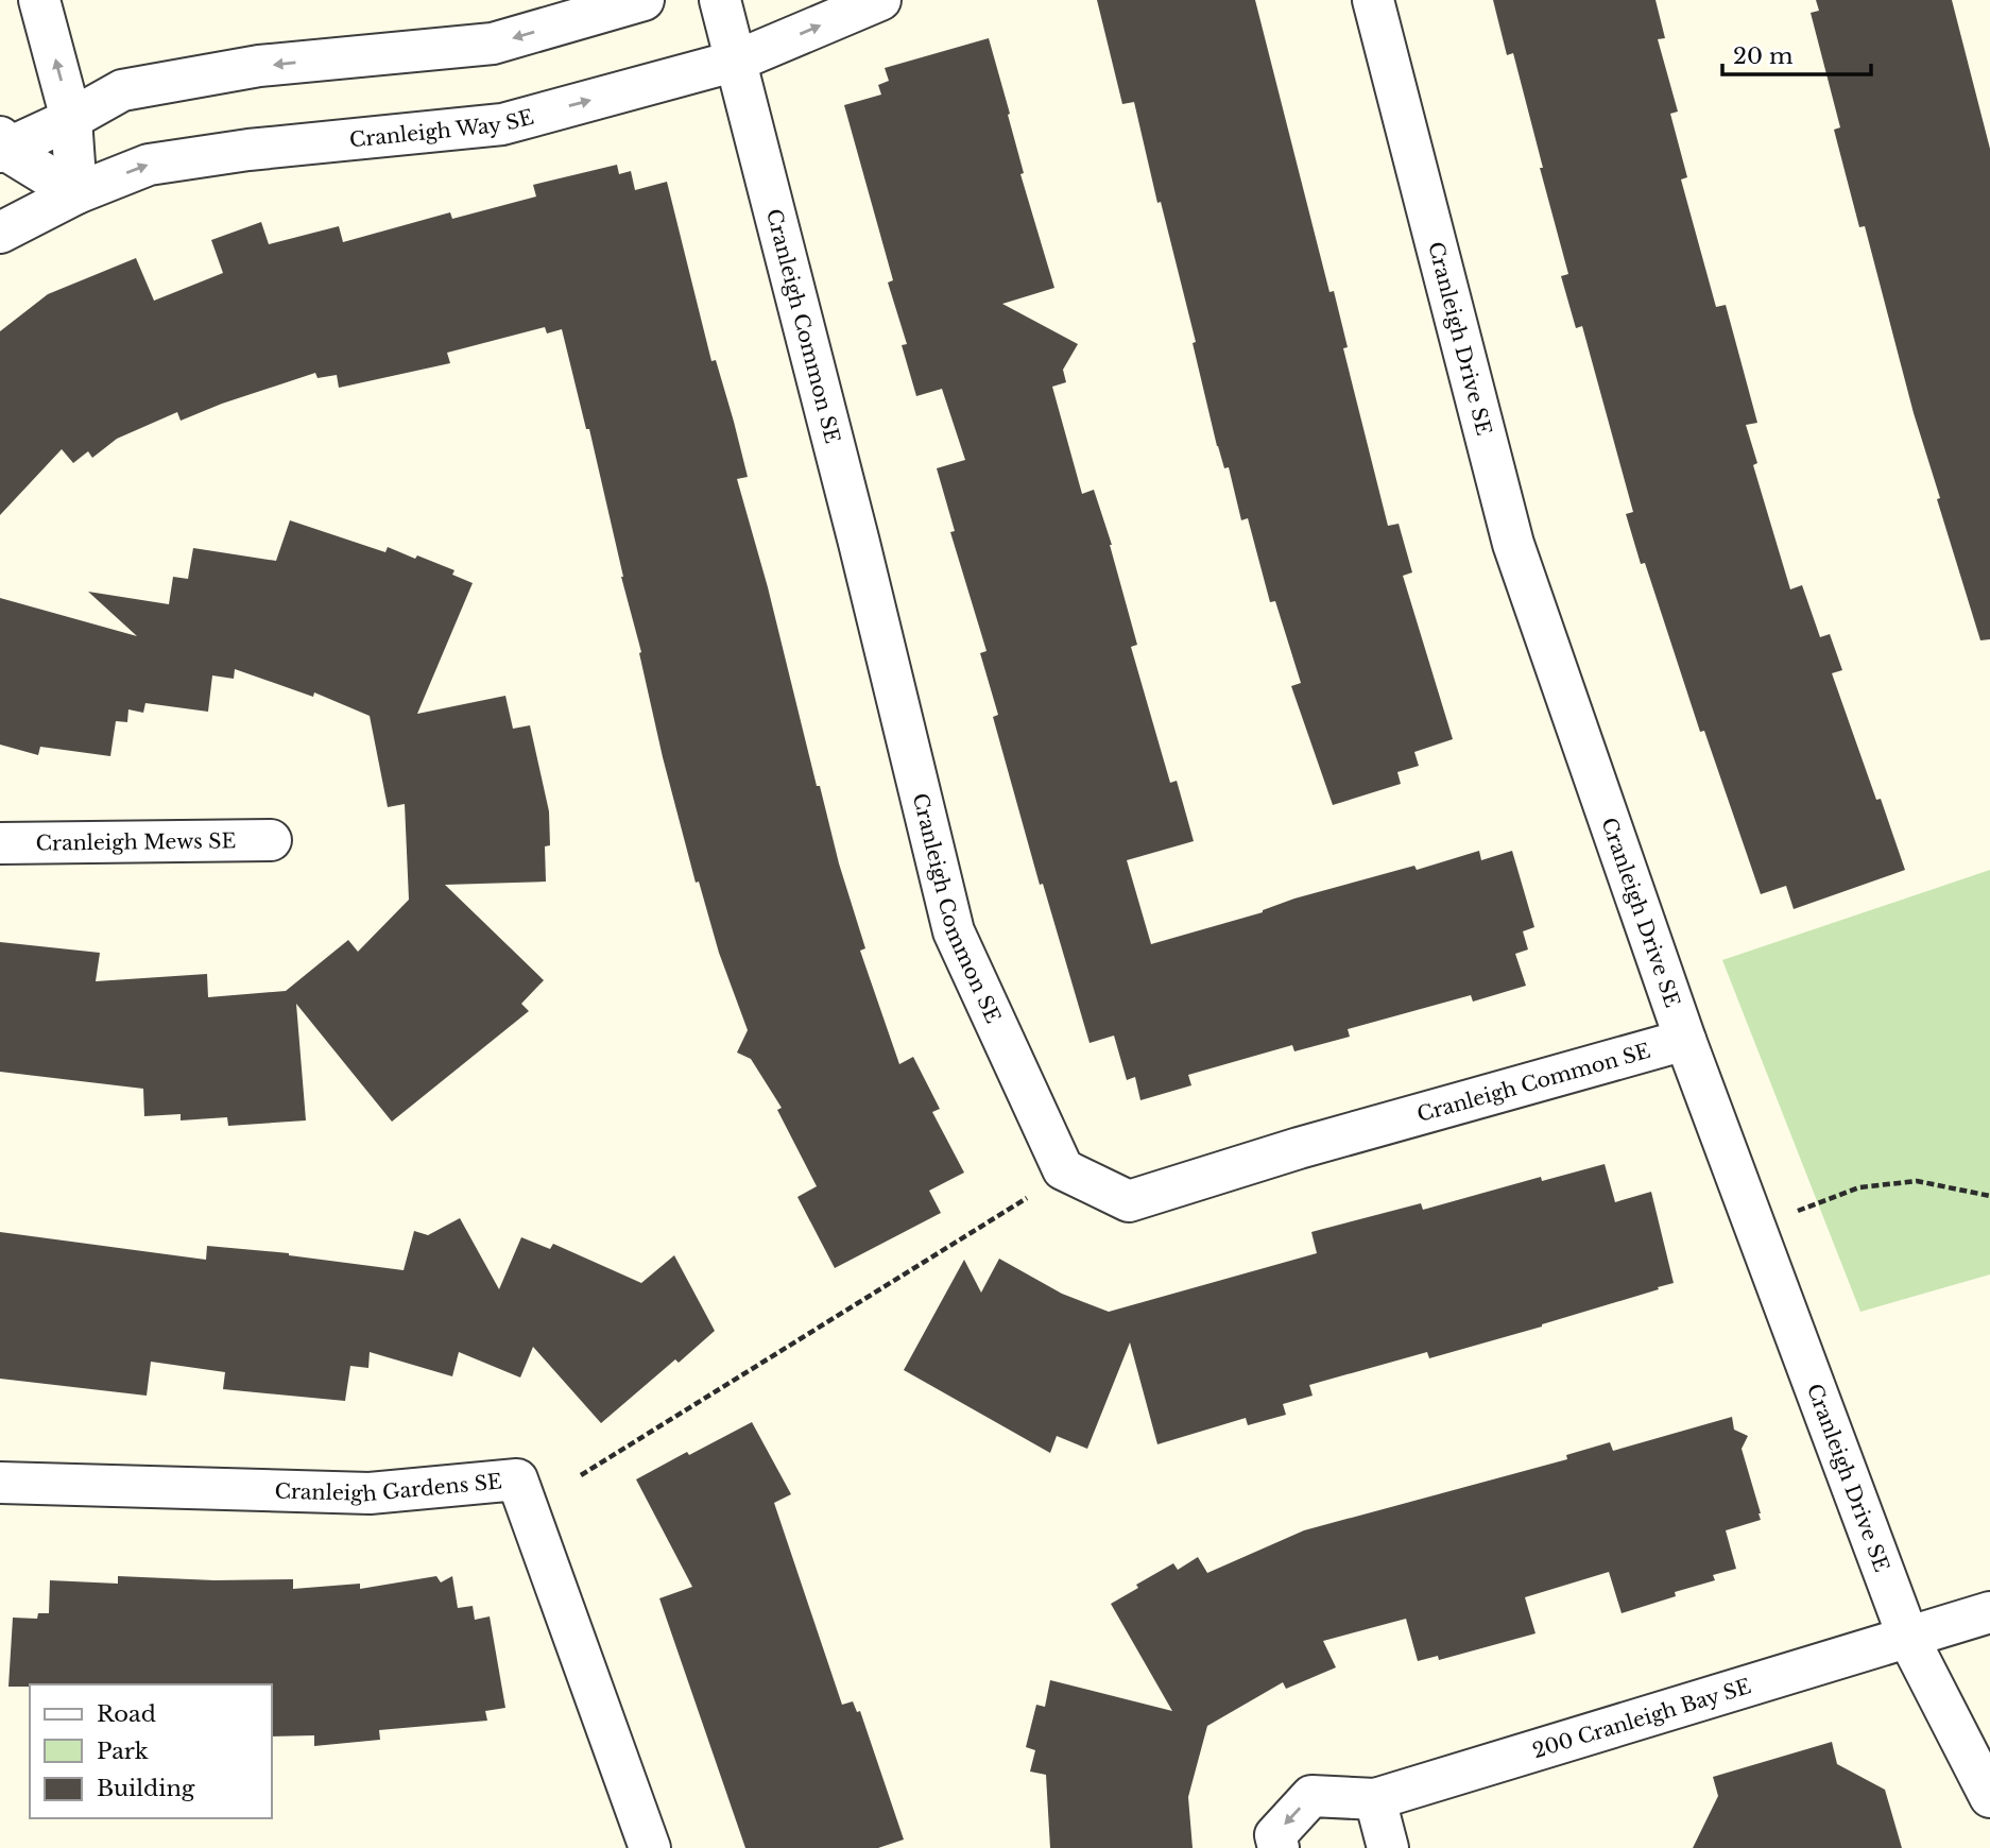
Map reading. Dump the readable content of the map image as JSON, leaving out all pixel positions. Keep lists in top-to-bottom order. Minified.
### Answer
{"streets":{"street":["Cranleigh Way SE","Cranleigh Common SE","Cranleigh Drive SE","Cranleigh Mews SE","Cranleigh Gardens SE","200 Cranleigh Bay SE"]},"crossings":[["Cranleigh Way SE","Cranleigh Common SE"],["Cranleigh Common SE","Cranleigh Drive SE"],["Cranleigh Drive SE","200 Cranleigh Bay SE"]],"legend":["Road","Park","Building"],"scale_bar":"20 m"}
